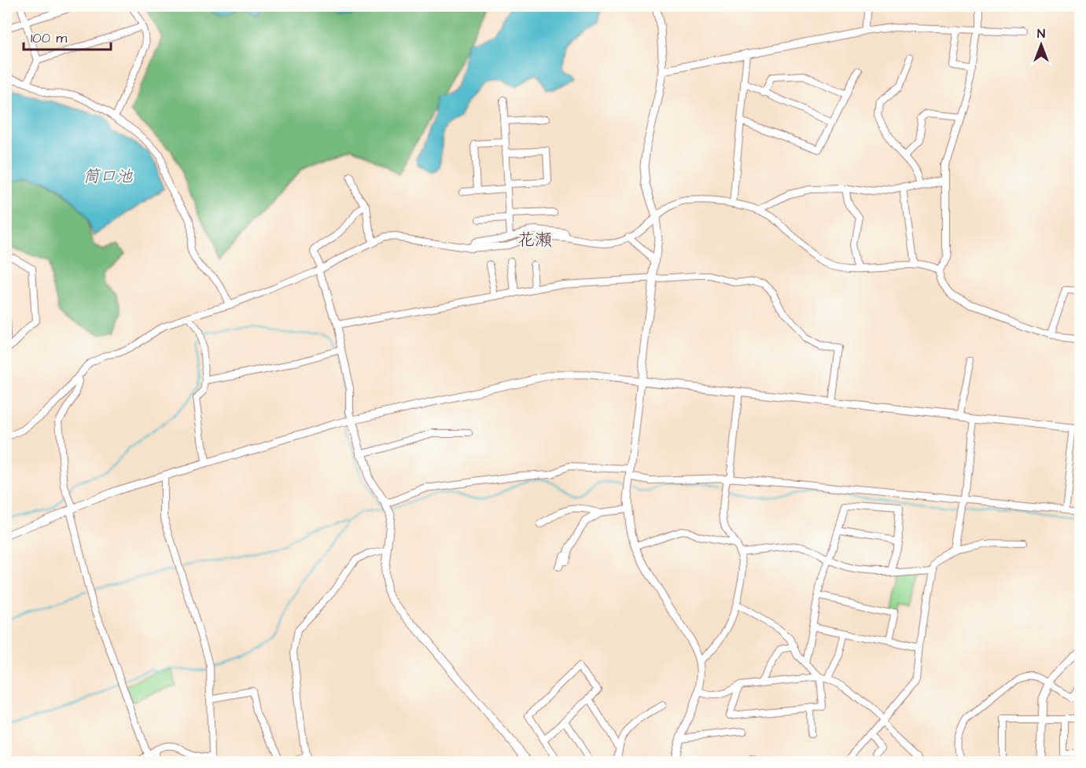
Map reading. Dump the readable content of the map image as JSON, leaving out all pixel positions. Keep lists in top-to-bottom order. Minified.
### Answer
{"districts":["花瀬"],"water":["筒口池"],"scale_bar":"100 m","north":"top"}
